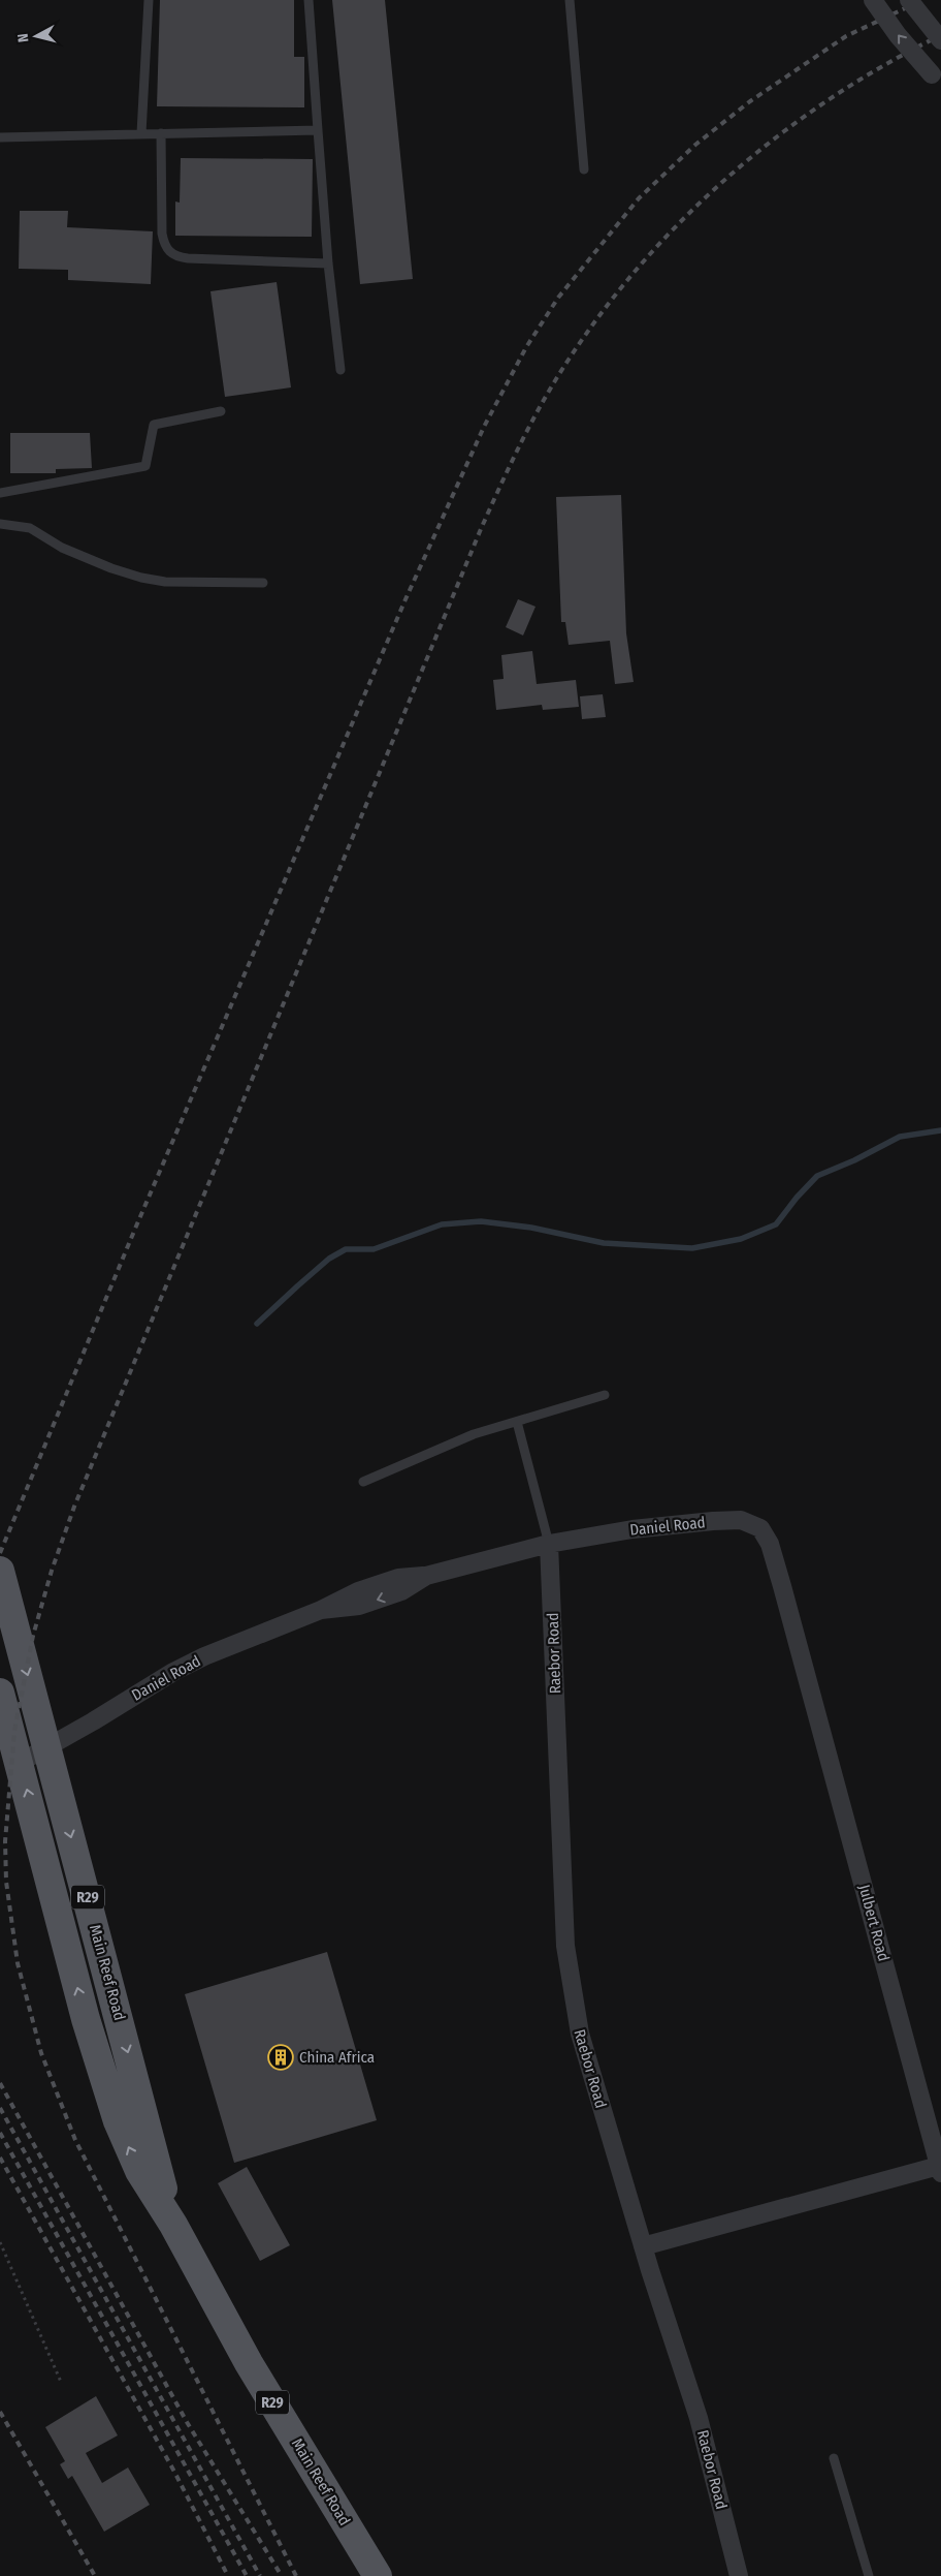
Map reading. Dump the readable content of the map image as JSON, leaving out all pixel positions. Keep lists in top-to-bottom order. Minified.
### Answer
{"streets":{"main road":["R29","Main Reef Road"],"street":["Daniel Road","Raebor Road","Julbert Road"]},"crossings":[["Daniel Road","Raebor Road"],["Daniel Road","Julbert Road"],["Daniel Road","Main Reef Road"]],"places":{"building":["China Africa"]},"north":"left"}
